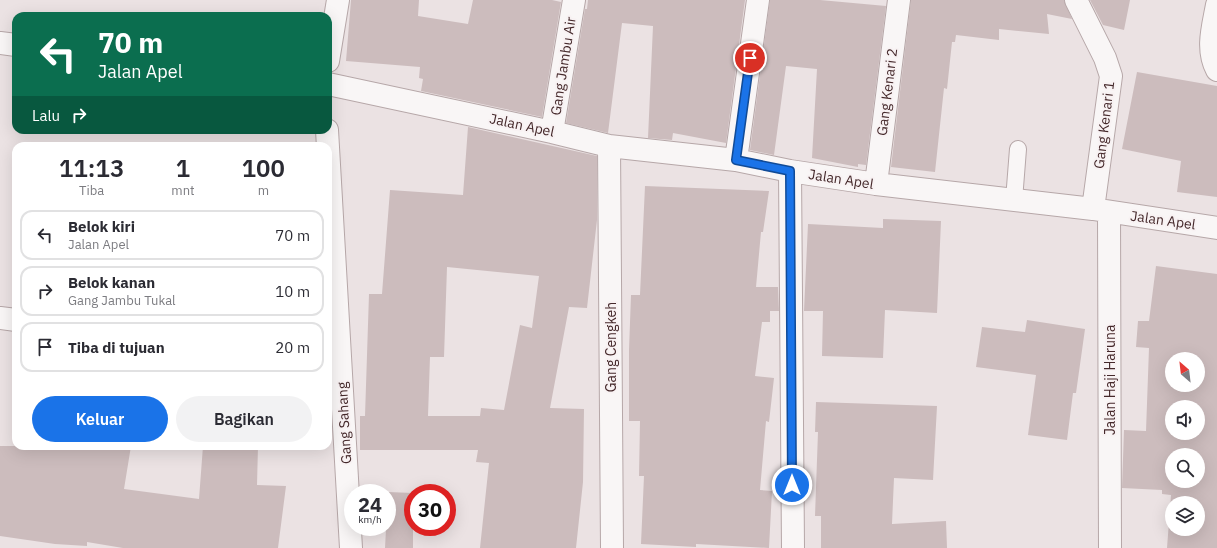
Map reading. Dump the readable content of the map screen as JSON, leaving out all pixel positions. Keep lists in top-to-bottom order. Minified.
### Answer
{"streets":{"street":["Gang Jambu Air","Gang Kenari 2","Jalan Apel","Gang Kenari 1","Gang Cengkeh","Jalan Haji Haruna","Gang Sahang"]},"crossings":[["Gang Jambu Air","Jalan Apel"],["Gang Kenari 2","Jalan Apel"],["Jalan Apel","Gang Kenari 1"],["Jalan Apel","Gang Cengkeh"],["Jalan Apel","Jalan Haji Haruna"],["Gang Kenari 1","Jalan Haji Haruna"]],"north":"top left","page":{"turn":["70 m","Jalan Apel"],"then":"Lalu","eta":["11:13","Tiba","1","mnt","100","m"],"list":[{"name":"Belok kiri","note":"Jalan Apel","value":"70 m"},{"name":"Belok kanan","note":"Gang Jambu Tukal","value":"10 m"},{"name":"Tiba di tujuan","value":"20 m"}],"buttons":["Keluar","Bagikan"],"speed":"24 km/h","limit":"30"}}
